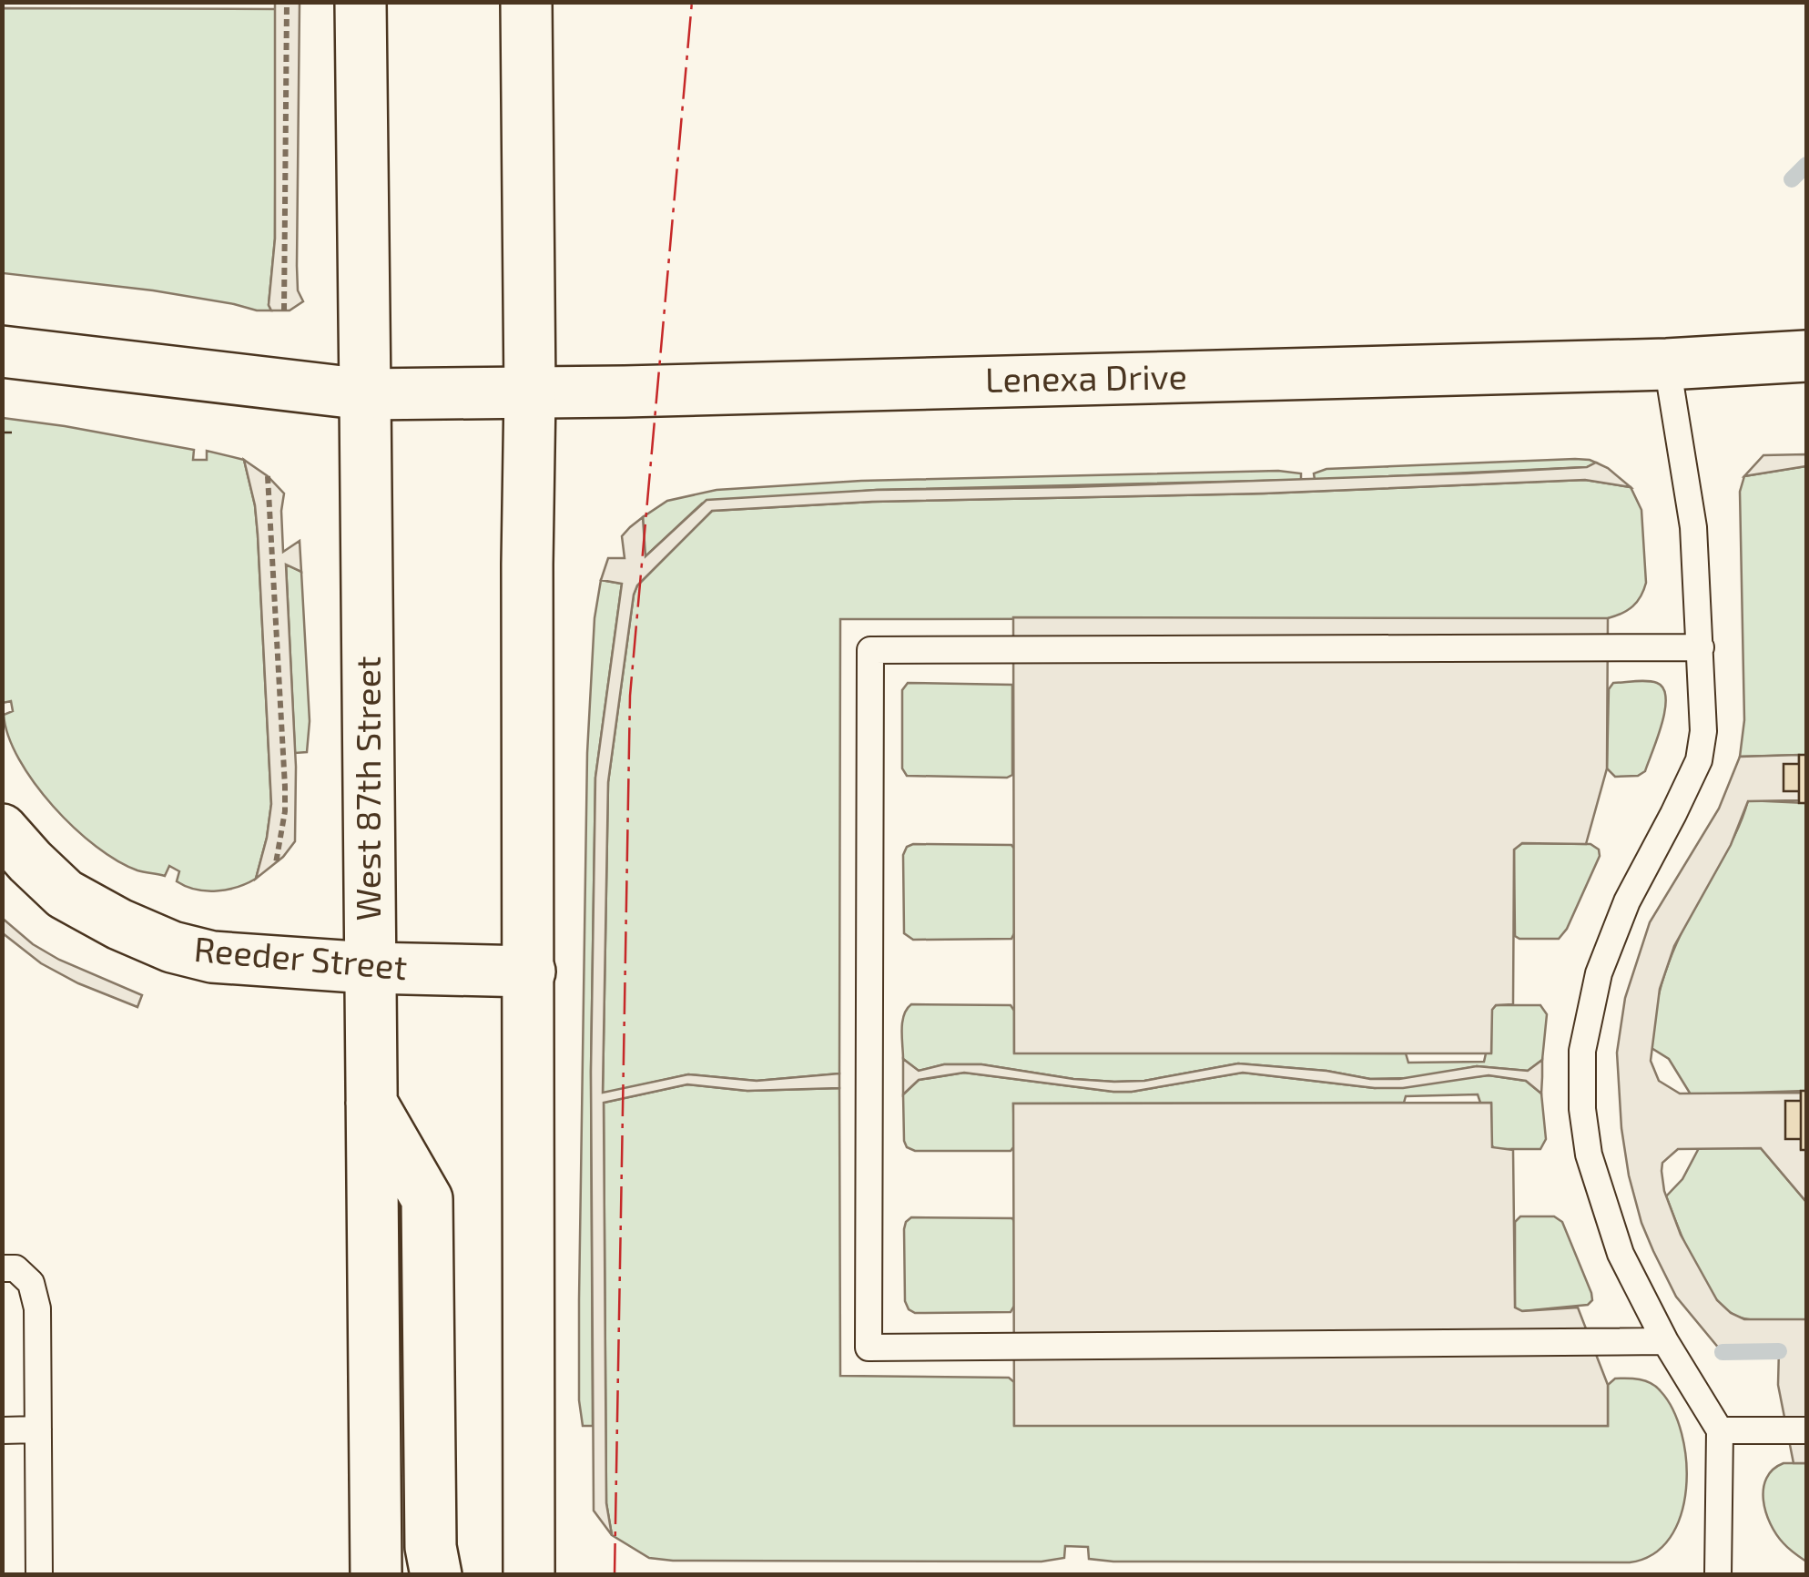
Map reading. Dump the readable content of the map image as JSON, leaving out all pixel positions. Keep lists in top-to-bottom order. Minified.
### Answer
{"streets":{"main road":["Lenexa Drive","West 87th Street","Reeder Street"]},"crossings":[["Lenexa Drive","West 87th Street"],["West 87th Street","Reeder Street"]]}
